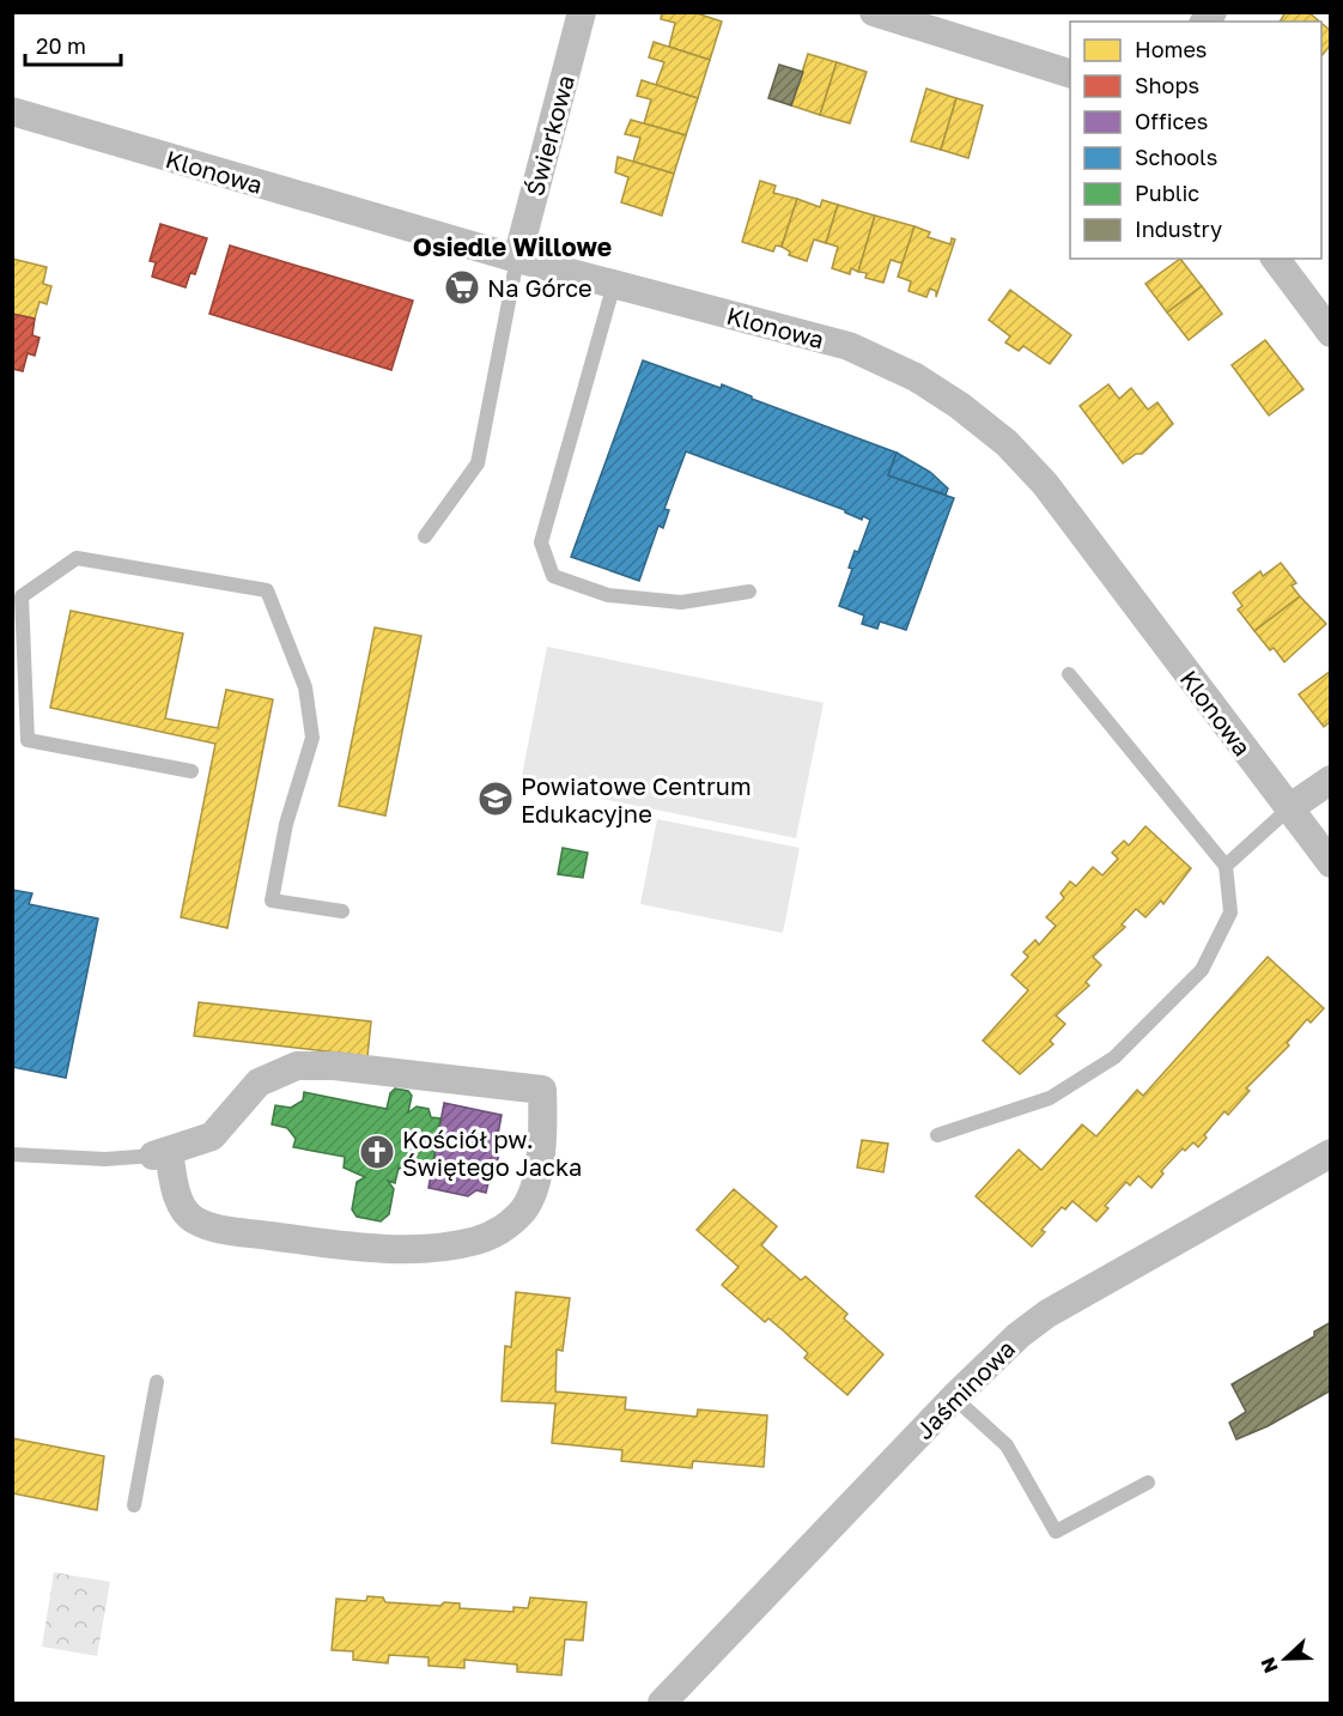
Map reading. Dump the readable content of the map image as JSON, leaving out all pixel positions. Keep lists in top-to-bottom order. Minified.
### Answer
{"streets":{"street":["Świerkowa","Klonowa","Jaśminowa"]},"crossings":[["Świerkowa","Klonowa"]],"districts":["Osiedle Willowe"],"places":{"supermarket":["Na Górce"],"school or university":["Powiatowe Centrum Edukacyjne"],"church":["Kościół pw. Świętego Jacka"]},"legend":["Homes","Shops","Offices","Schools","Public","Industry"],"scale_bar":"20 m","north":"left"}
